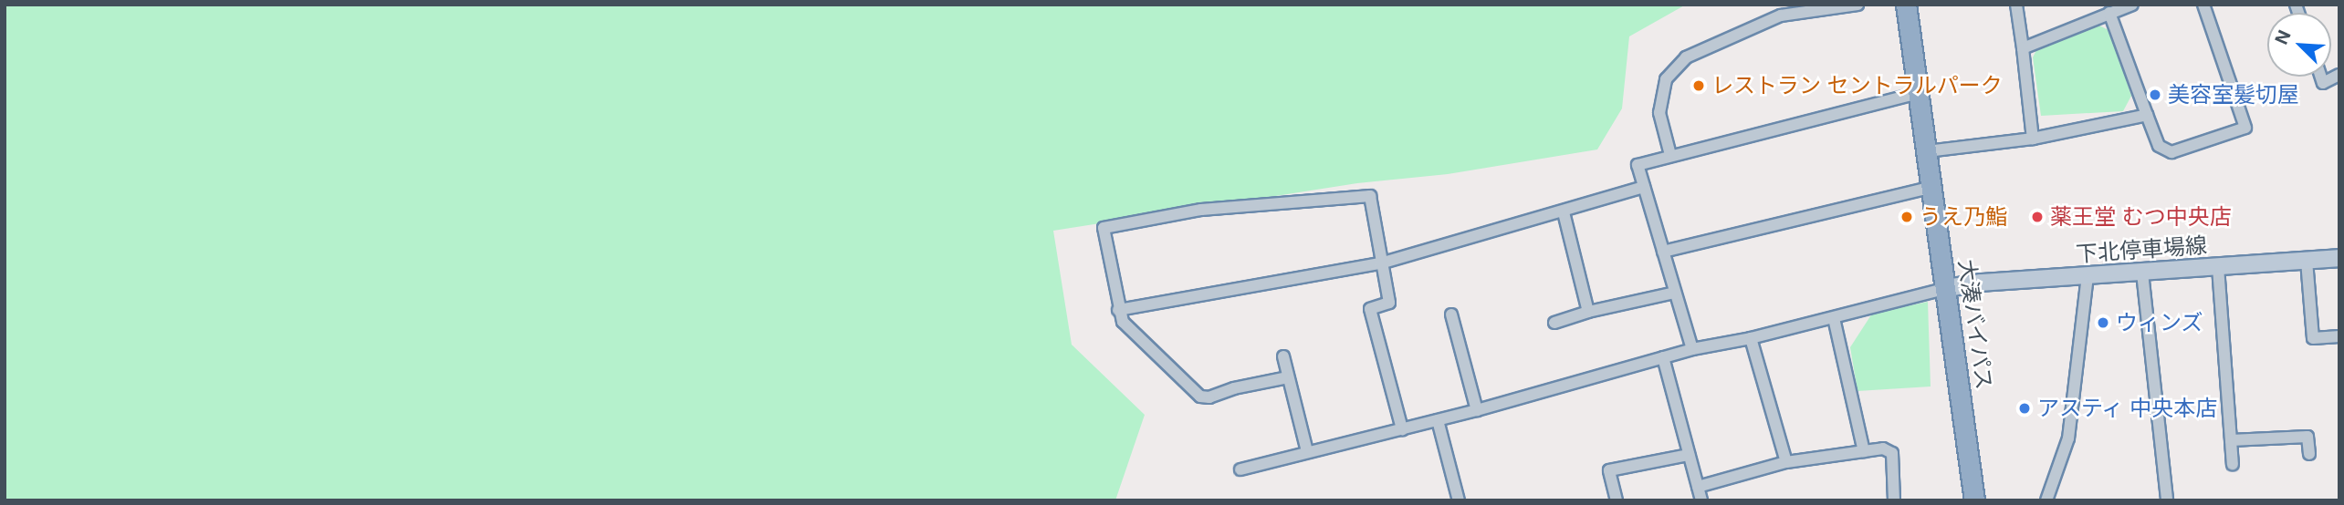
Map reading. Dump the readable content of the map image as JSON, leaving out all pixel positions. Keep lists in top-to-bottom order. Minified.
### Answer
{"streets":{"highway":["大湊バイパス"],"main road":["下北停車場線"]},"crossings":[["下北停車場線","大湊バイパス"]],"places":["レストラン セントラルパーク","美容室髪切屋","うえ乃鮨","薬王堂 むつ中央店","ウィンズ","アスティ 中央本店"],"north":"top left"}
